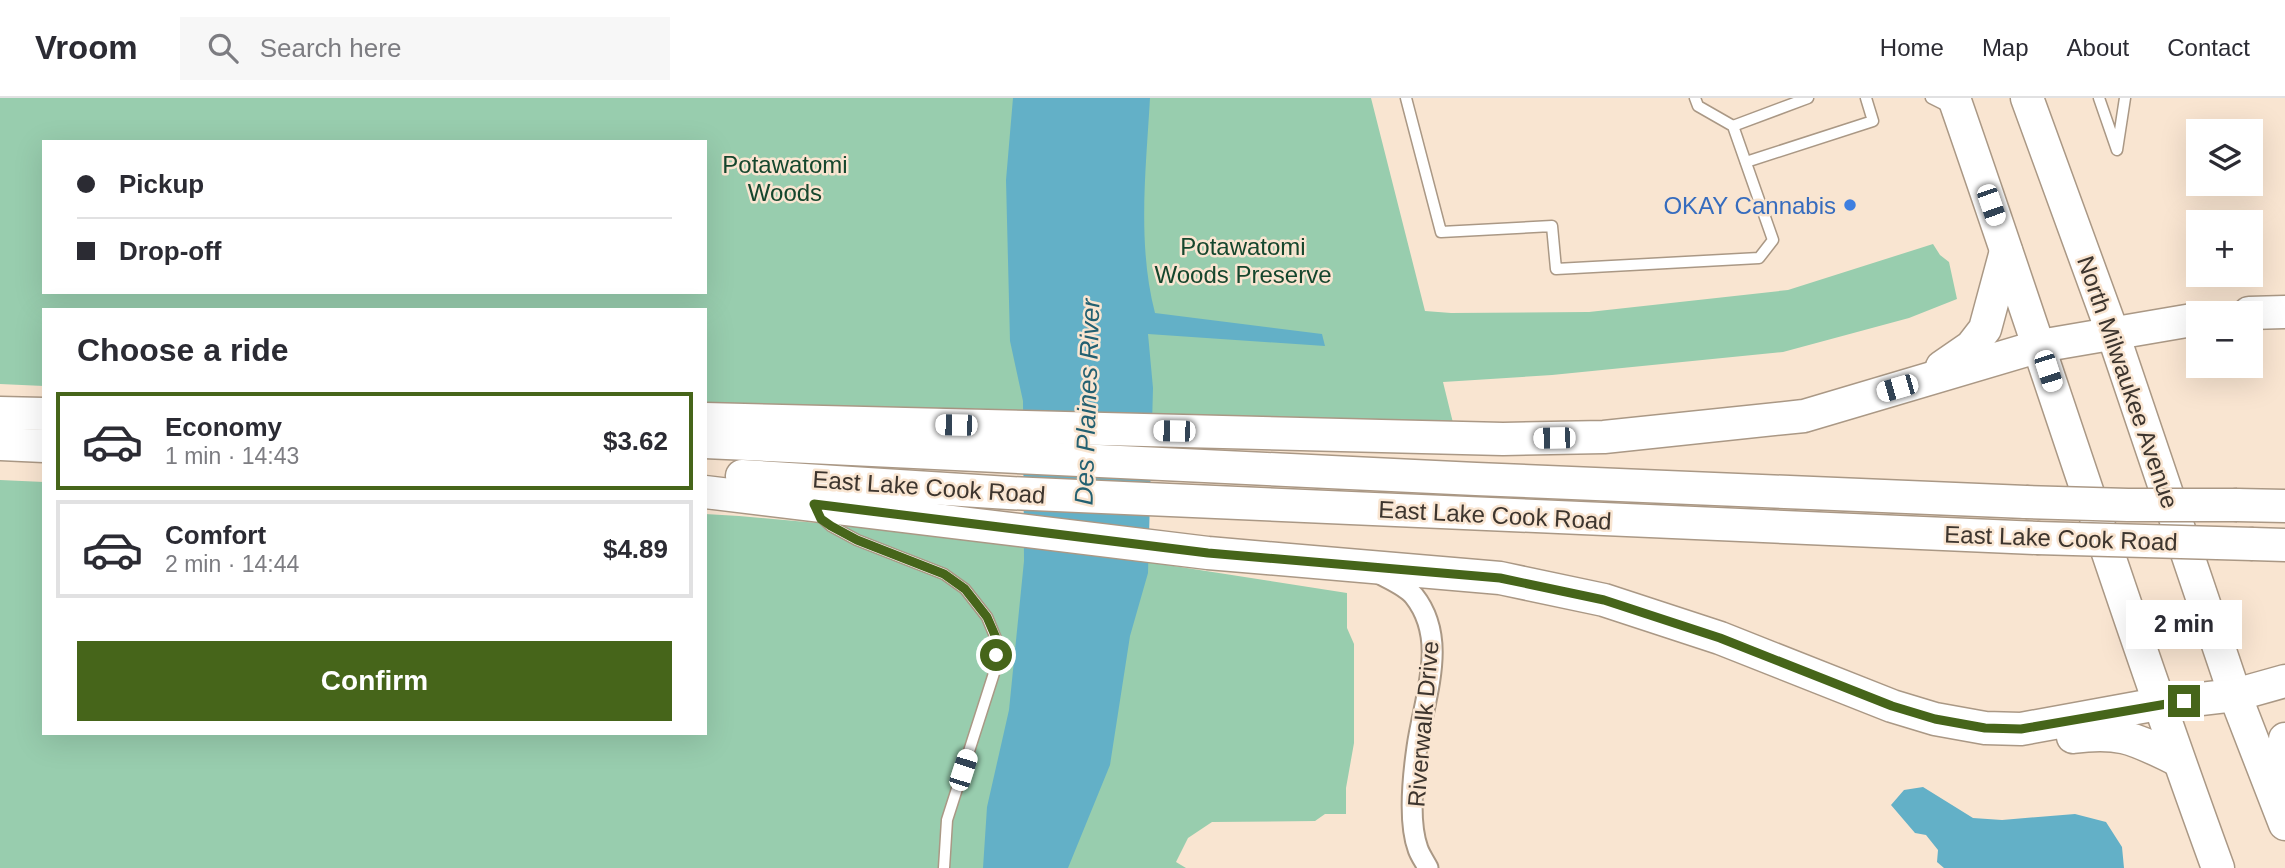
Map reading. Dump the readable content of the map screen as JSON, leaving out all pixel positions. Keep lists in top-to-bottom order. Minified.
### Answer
{"streets":{"main road":["North Milwaukee Avenue","East Lake Cook Road"],"street":["Riverwalk Drive"]},"water":["Des Plaines River"],"parks":["Potawatomi Woods","Potawatomi Woods Preserve"],"places":["OKAY Cannabis"],"page":{"header":"Vroom","search":"Search here","nav":["Home","Map","About","Contact"],"map_buttons":["+","−"],"banner":["Pickup","Drop-off"],"heading":"Choose a ride","list":[{"name":"Economy","note":"1 min · 14:43","value":"$3.62"},{"name":"Comfort","note":"2 min · 14:44","value":"$4.89"}],"bubble":"2 min","buttons":"Confirm"}}
